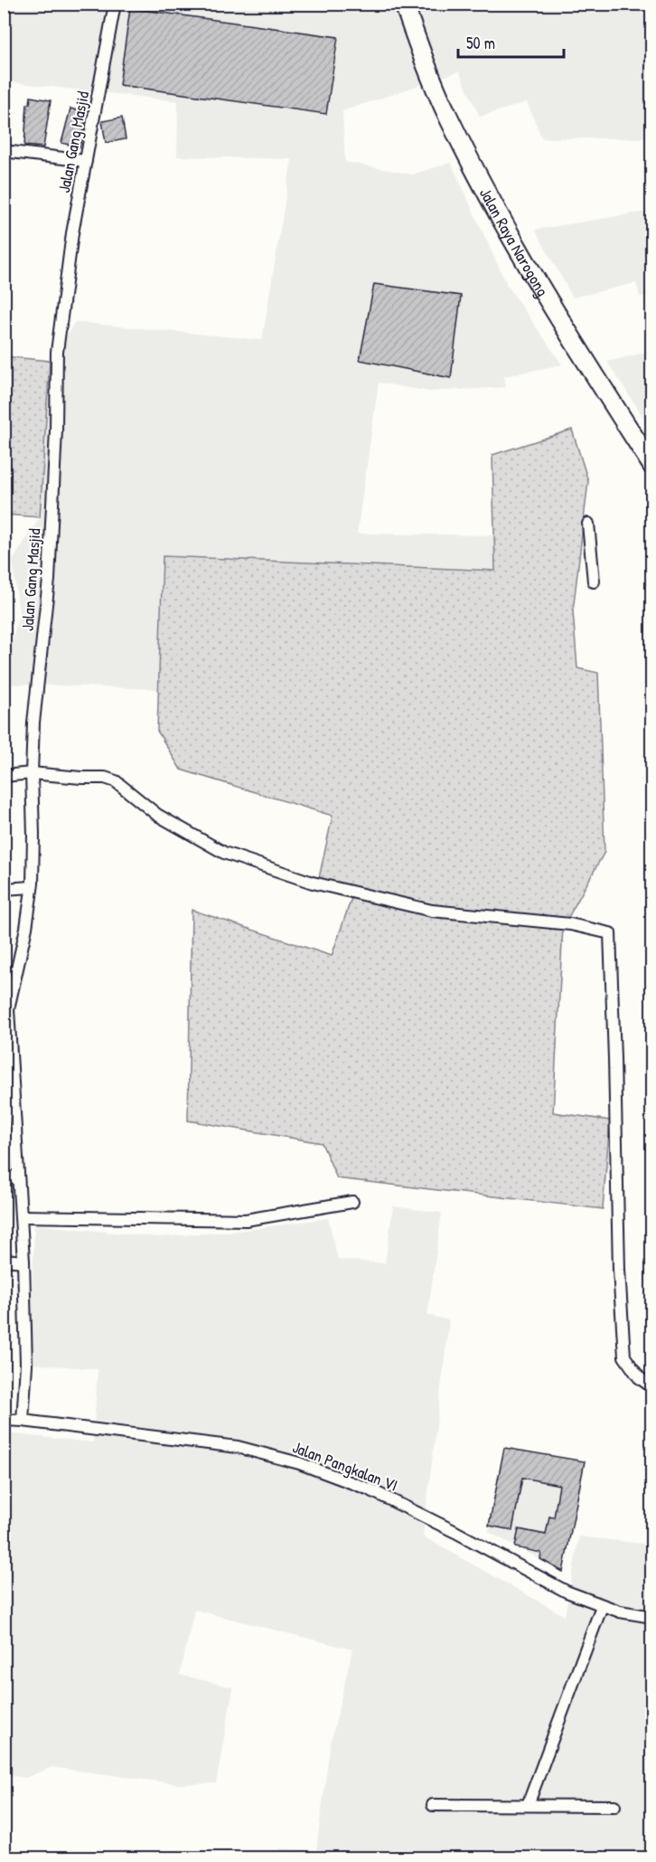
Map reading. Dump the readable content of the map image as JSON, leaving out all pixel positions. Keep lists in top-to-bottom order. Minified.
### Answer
{"streets":{"main road":["Jalan Raya Narogong"],"street":["Jalan Gang Masjid","Jalan Pangkalan VI"]},"crossings":[["Jalan Gang Masjid","Jalan Pangkalan VI"]],"scale_bar":"50 m"}
